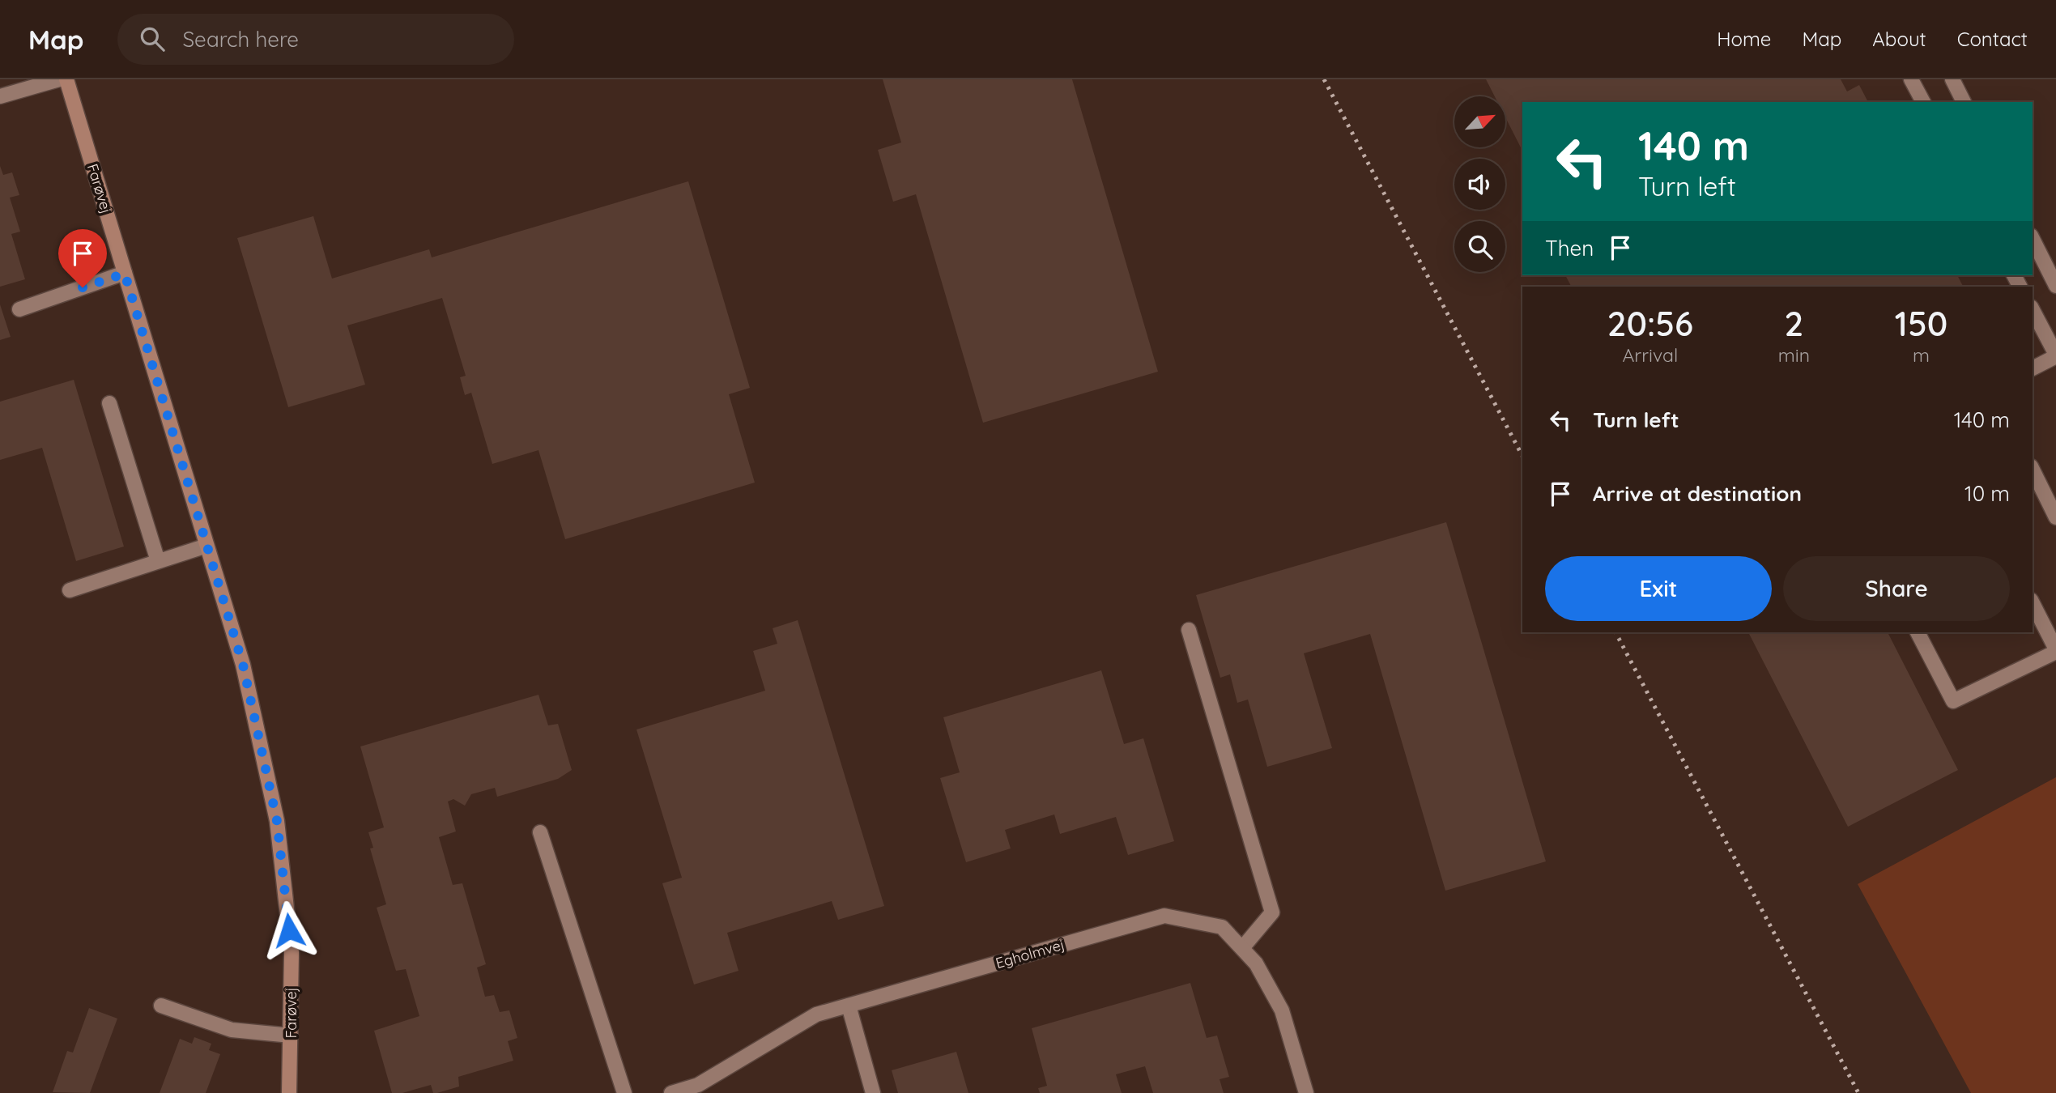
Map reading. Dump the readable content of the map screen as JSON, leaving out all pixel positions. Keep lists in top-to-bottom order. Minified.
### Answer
{"streets":{"street":["Farøvej","Egholmvej"]},"north":"top right","page":{"header":"Map","search":"Search here","nav":["Home","Map","About","Contact"],"turn":["140 m","Turn left"],"then":"Then","eta":["20:56","Arrival","2","min","150","m"],"list":[{"name":"Turn left","value":"140 m"},{"name":"Arrive at destination","value":"10 m"}],"buttons":["Exit","Share"]}}
